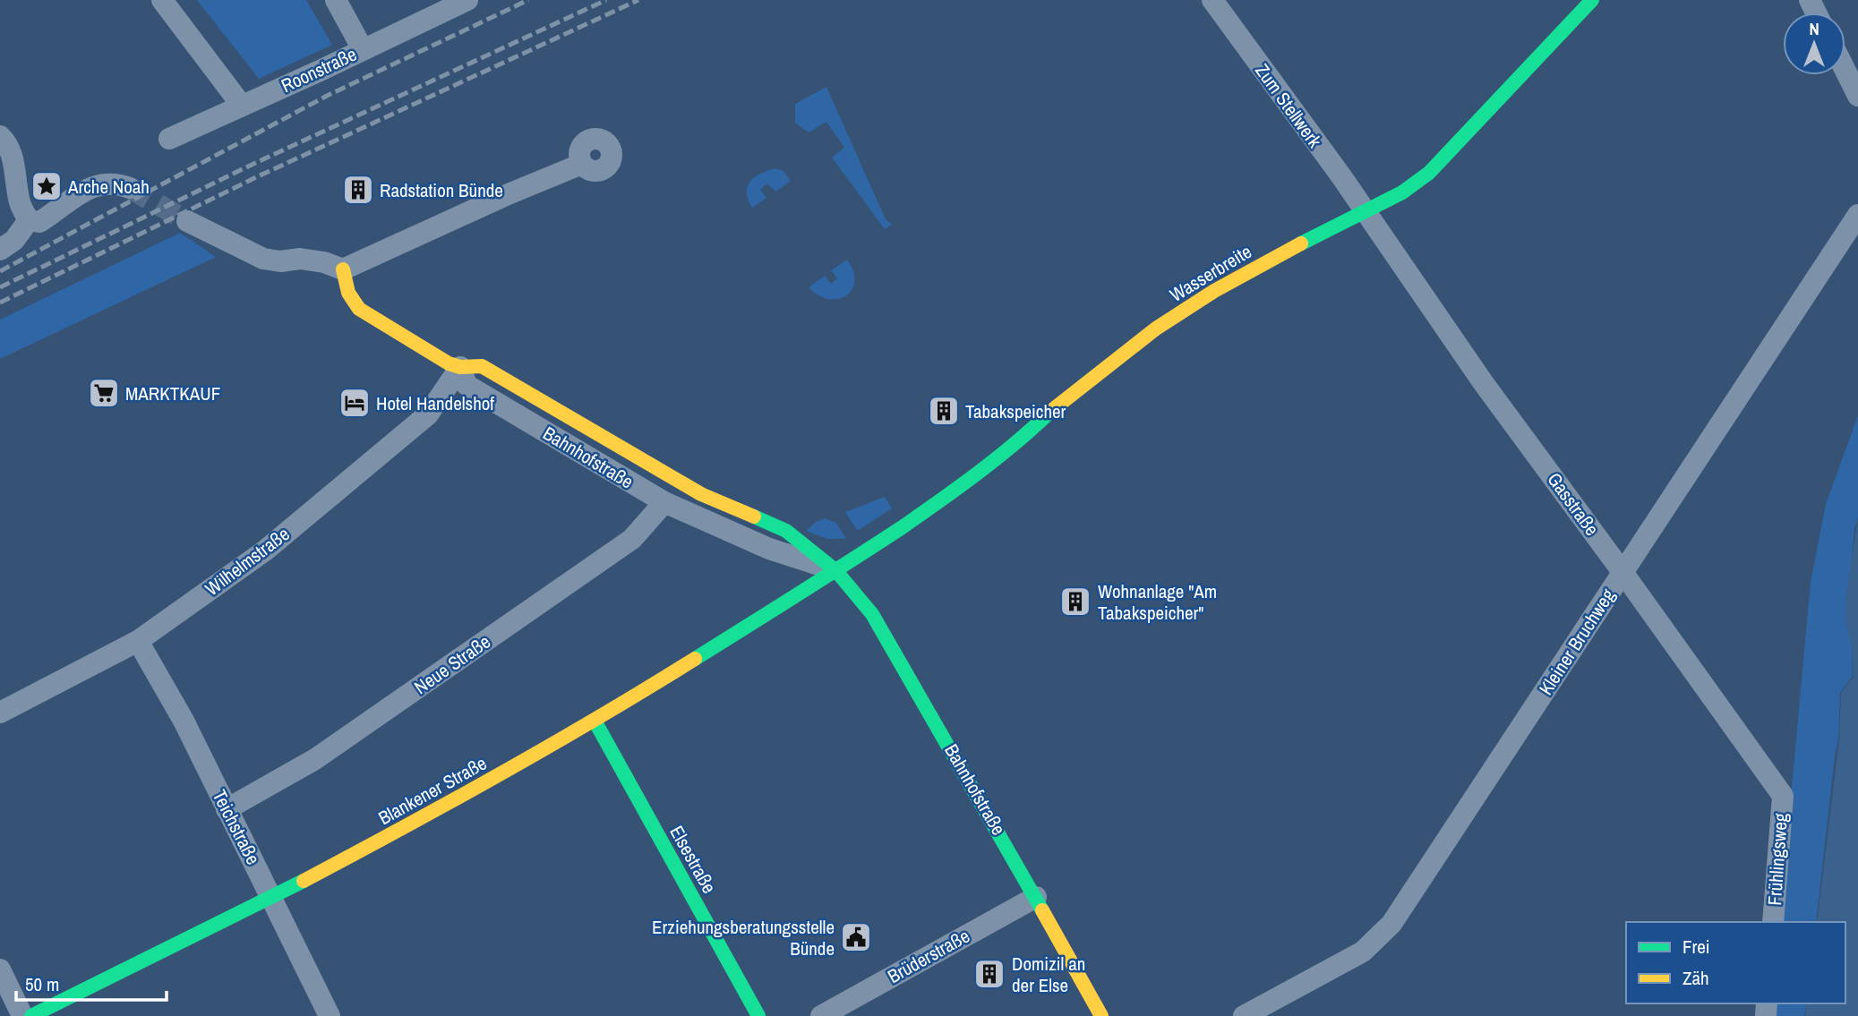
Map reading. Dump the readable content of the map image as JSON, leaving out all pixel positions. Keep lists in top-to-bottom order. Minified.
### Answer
{"streets":{"main road":["Wasserbreite","Bahnhofstraße","Blankener Straße","Elsestraße"],"street":["Roonstraße","Zum Stellwerk","Gasstraße","Wilhelmstraße","Kleiner Bruchweg","Neue Straße","Teichstraße","Frühlingsweg","Brüderstraße"]},"crossings":[["Zum Stellwerk","Wasserbreite"],["Zum Stellwerk","Gasstraße"],["Wasserbreite","Bahnhofstraße"],["Wasserbreite","Gasstraße"],["Wasserbreite","Blankener Straße"],["Bahnhofstraße","Wilhelmstraße"],["Bahnhofstraße","Neue Straße"],["Bahnhofstraße","Blankener Straße"],["Bahnhofstraße","Brüderstraße"],["Gasstraße","Kleiner Bruchweg"],["Gasstraße","Frühlingsweg"],["Wilhelmstraße","Teichstraße"],["Neue Straße","Teichstraße"],["Blankener Straße","Teichstraße"],["Blankener Straße","Elsestraße"]],"places":{"place":["Arche Noah"],"building":["Radstation Bünde","Tabakspeicher","Wohnanlage \"Am Tabakspeicher\"","Domizil an der Else"],"supermarket":["MARKTKAUF"],"hotel":["Hotel Handelshof"],"public building":["Erziehungsberatungsstelle Bünde"]},"legend":["Frei","Zäh"],"scale_bar":"50 m","north":"top"}
